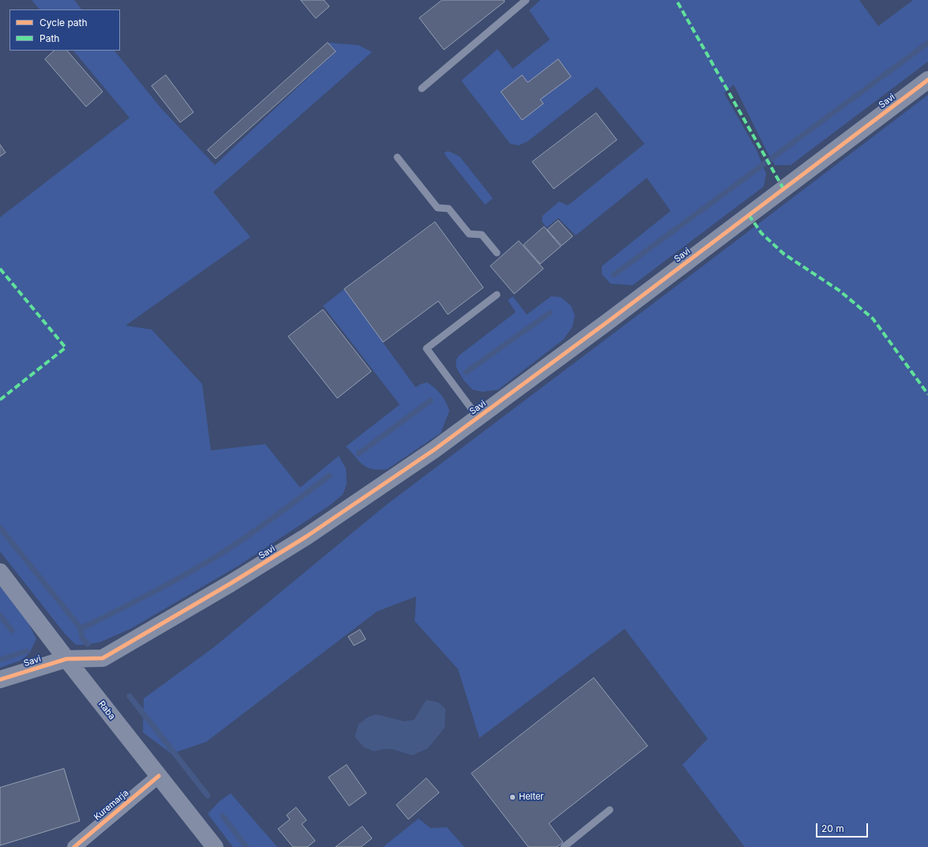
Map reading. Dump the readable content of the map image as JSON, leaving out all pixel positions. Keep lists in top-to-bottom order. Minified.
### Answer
{"streets":{"street":["Savi","Raba","Kuremarja"]},"crossings":[["Savi","Raba"],["Raba","Kuremarja"]],"places":["Helter"],"legend":["Cycle path","Path"],"scale_bar":"20 m"}
